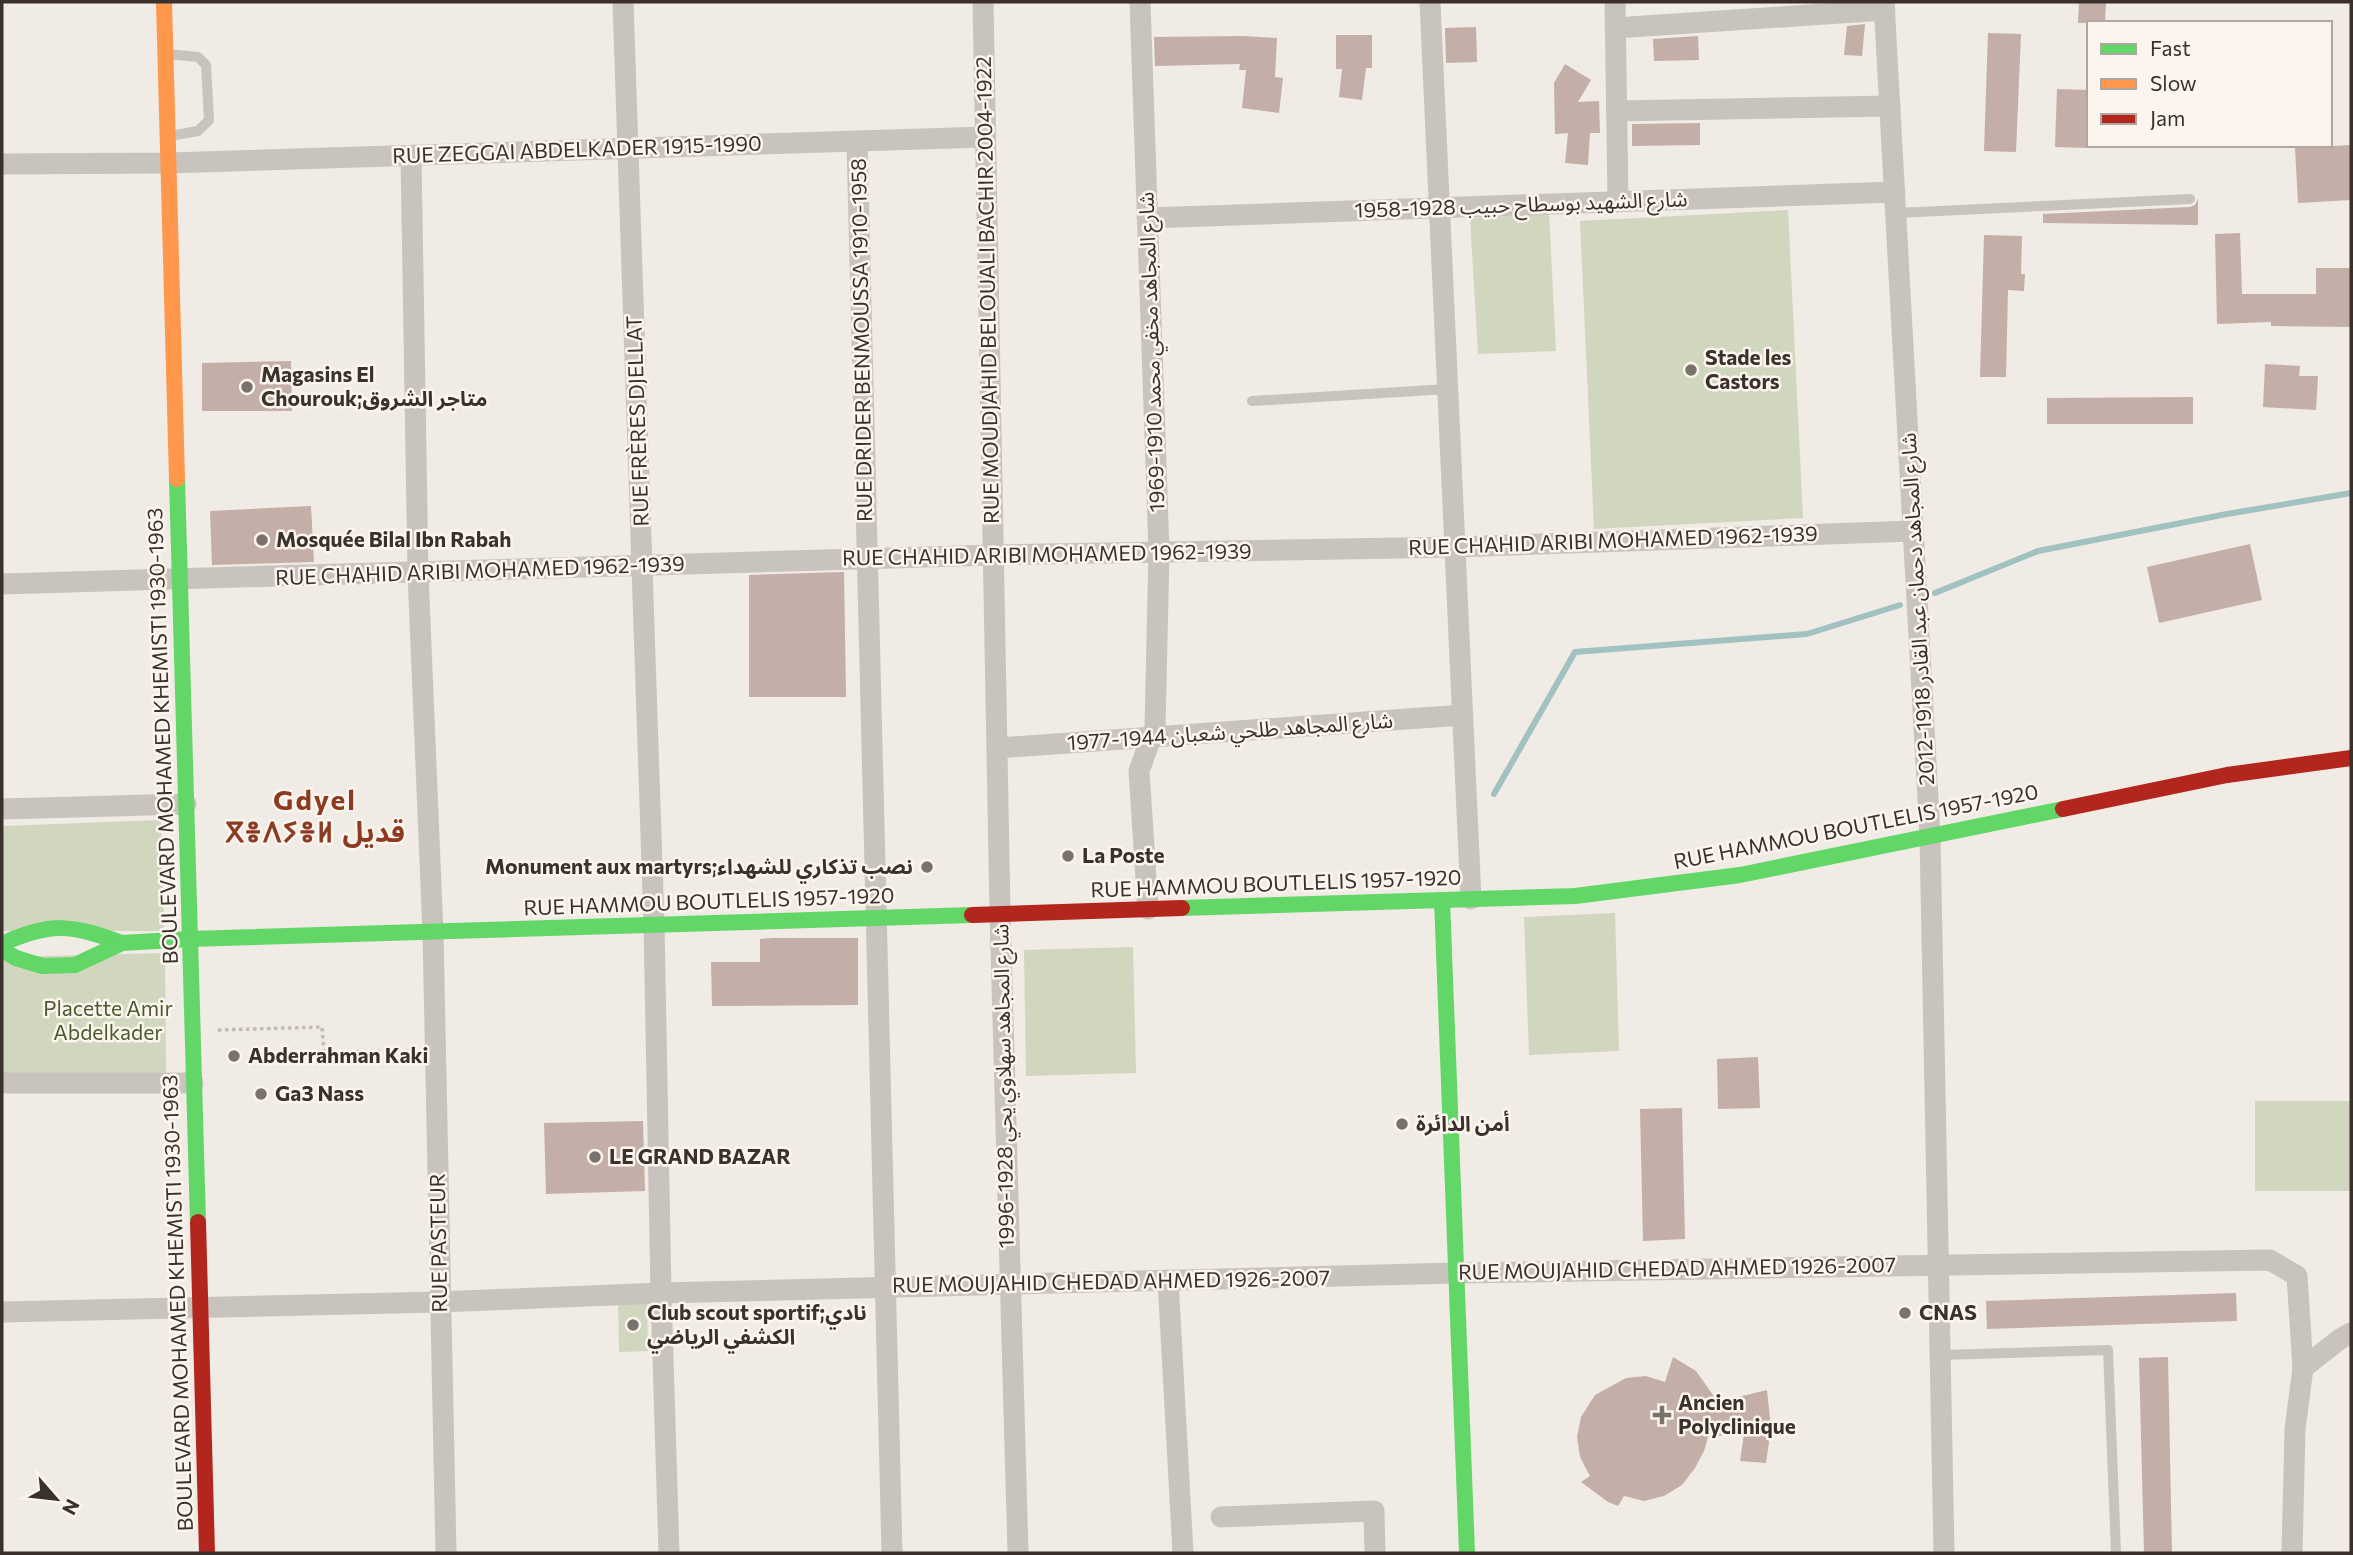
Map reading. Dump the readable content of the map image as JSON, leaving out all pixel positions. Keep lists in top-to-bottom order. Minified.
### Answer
{"streets":{"main road":["BOULEVARD MOHAMED KHEMISTI 1930-1963","RUE HAMMOU BOUTLELIS 1957-1920"],"street":["RUE ZEGGAI ABDELKADER 1915-1990","شارع الشهيد بوسطاح حبيب 1928-1958","RUE MOUDJAHID BELOUALI BACHIR 2004-1922","RUE DRIDER BENMOUSSA 1910-1958","شارع المجاهد مخفي محمد 1910-1969","RUE FRÈRES DJELLAT","RUE CHAHID ARIBI MOHAMED 1962-1939","شارع المجاهد دحمان عبد القادر 1918-2012","شارع المجاهد طلحي شعبان 1944-1977","شارع المجاهد سهلاوي يحي 1928-1996","RUE PASTEUR","RUE MOUJAHID CHEDAD AHMED 1926-2007"]},"crossings":[["RUE ZEGGAI ABDELKADER 1915-1990","RUE MOUDJAHID BELOUALI BACHIR 2004-1922"],["RUE ZEGGAI ABDELKADER 1915-1990","RUE DRIDER BENMOUSSA 1910-1958"],["RUE ZEGGAI ABDELKADER 1915-1990","RUE FRÈRES DJELLAT"],["RUE ZEGGAI ABDELKADER 1915-1990","BOULEVARD MOHAMED KHEMISTI 1930-1963"],["RUE ZEGGAI ABDELKADER 1915-1990","RUE PASTEUR"],["شارع الشهيد بوسطاح حبيب 1928-1958","شارع المجاهد مخفي محمد 1910-1969"],["شارع الشهيد بوسطاح حبيب 1928-1958","شارع المجاهد دحمان عبد القادر 1918-2012"],["RUE MOUDJAHID BELOUALI BACHIR 2004-1922","RUE CHAHID ARIBI MOHAMED 1962-1939"],["RUE MOUDJAHID BELOUALI BACHIR 2004-1922","شارع المجاهد طلحي شعبان 1944-1977"],["RUE MOUDJAHID BELOUALI BACHIR 2004-1922","RUE HAMMOU BOUTLELIS 1957-1920"],["RUE MOUDJAHID BELOUALI BACHIR 2004-1922","شارع المجاهد سهلاوي يحي 1928-1996"],["RUE DRIDER BENMOUSSA 1910-1958","RUE CHAHID ARIBI MOHAMED 1962-1939"],["RUE DRIDER BENMOUSSA 1910-1958","RUE HAMMOU BOUTLELIS 1957-1920"],["RUE DRIDER BENMOUSSA 1910-1958","RUE MOUJAHID CHEDAD AHMED 1926-2007"],["شارع المجاهد مخفي محمد 1910-1969","RUE CHAHID ARIBI MOHAMED 1962-1939"],["شارع المجاهد مخفي محمد 1910-1969","شارع المجاهد طلحي شعبان 1944-1977"],["شارع المجاهد مخفي محمد 1910-1969","RUE HAMMOU BOUTLELIS 1957-1920"],["RUE FRÈRES DJELLAT","RUE CHAHID ARIBI MOHAMED 1962-1939"],["RUE FRÈRES DJELLAT","RUE HAMMOU BOUTLELIS 1957-1920"],["RUE FRÈRES DJELLAT","RUE MOUJAHID CHEDAD AHMED 1926-2007"],["RUE CHAHID ARIBI MOHAMED 1962-1939","شارع المجاهد دحمان عبد القادر 1918-2012"],["RUE CHAHID ARIBI MOHAMED 1962-1939","BOULEVARD MOHAMED KHEMISTI 1930-1963"],["RUE CHAHID ARIBI MOHAMED 1962-1939","RUE PASTEUR"],["شارع المجاهد دحمان عبد القادر 1918-2012","RUE HAMMOU BOUTLELIS 1957-1920"],["شارع المجاهد دحمان عبد القادر 1918-2012","RUE MOUJAHID CHEDAD AHMED 1926-2007"],["BOULEVARD MOHAMED KHEMISTI 1930-1963","RUE HAMMOU BOUTLELIS 1957-1920"],["BOULEVARD MOHAMED KHEMISTI 1930-1963","RUE MOUJAHID CHEDAD AHMED 1926-2007"],["RUE HAMMOU BOUTLELIS 1957-1920","شارع المجاهد سهلاوي يحي 1928-1996"],["RUE HAMMOU BOUTLELIS 1957-1920","RUE PASTEUR"],["شارع المجاهد سهلاوي يحي 1928-1996","RUE MOUJAHID CHEDAD AHMED 1926-2007"],["RUE PASTEUR","RUE MOUJAHID CHEDAD AHMED 1926-2007"]],"districts":["Gdyel ⴳⴻⴷⵢⴻⵍ قديل"],"parks":["Placette Amir Abdelkader"],"places":{"other":["Stade les Castors","Magasins El Chourouk;متاجر الشروق","Mosquée Bilal Ibn Rabah","La Poste","Monument aux martyrs;نصب تذكاري للشهداء","Abderrahman Kaki","Ga3 Nass","أمن الدائرة","LE GRAND BAZAR","CNAS","Club scout sportif;نادي الكشفي الرياضي"],"health":["Ancien Polyclinique"]},"legend":["Fast","Slow","Jam"],"north":"bottom right"}
